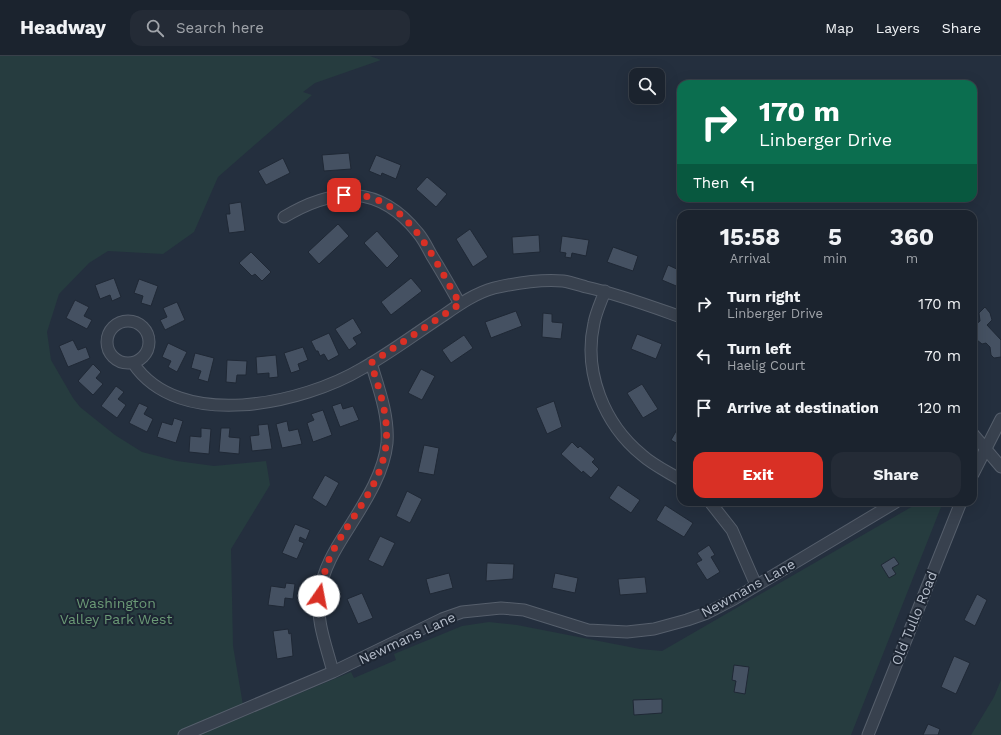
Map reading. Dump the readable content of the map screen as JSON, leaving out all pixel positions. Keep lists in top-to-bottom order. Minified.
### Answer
{"streets":{"street":["Newmans Lane","Old Tullo Road"]},"parks":["Washington Valley Park West"],"page":{"header":"Headway","search":"Search here","nav":["Map","Layers","Share"],"turn":["170 m","Linberger Drive"],"then":"Then","eta":["15:58","Arrival","5","min","360","m"],"list":[{"name":"Turn right","note":"Linberger Drive","value":"170 m"},{"name":"Turn left","note":"Haelig Court","value":"70 m"},{"name":"Arrive at destination","value":"120 m"}],"buttons":["Exit","Share"]}}
